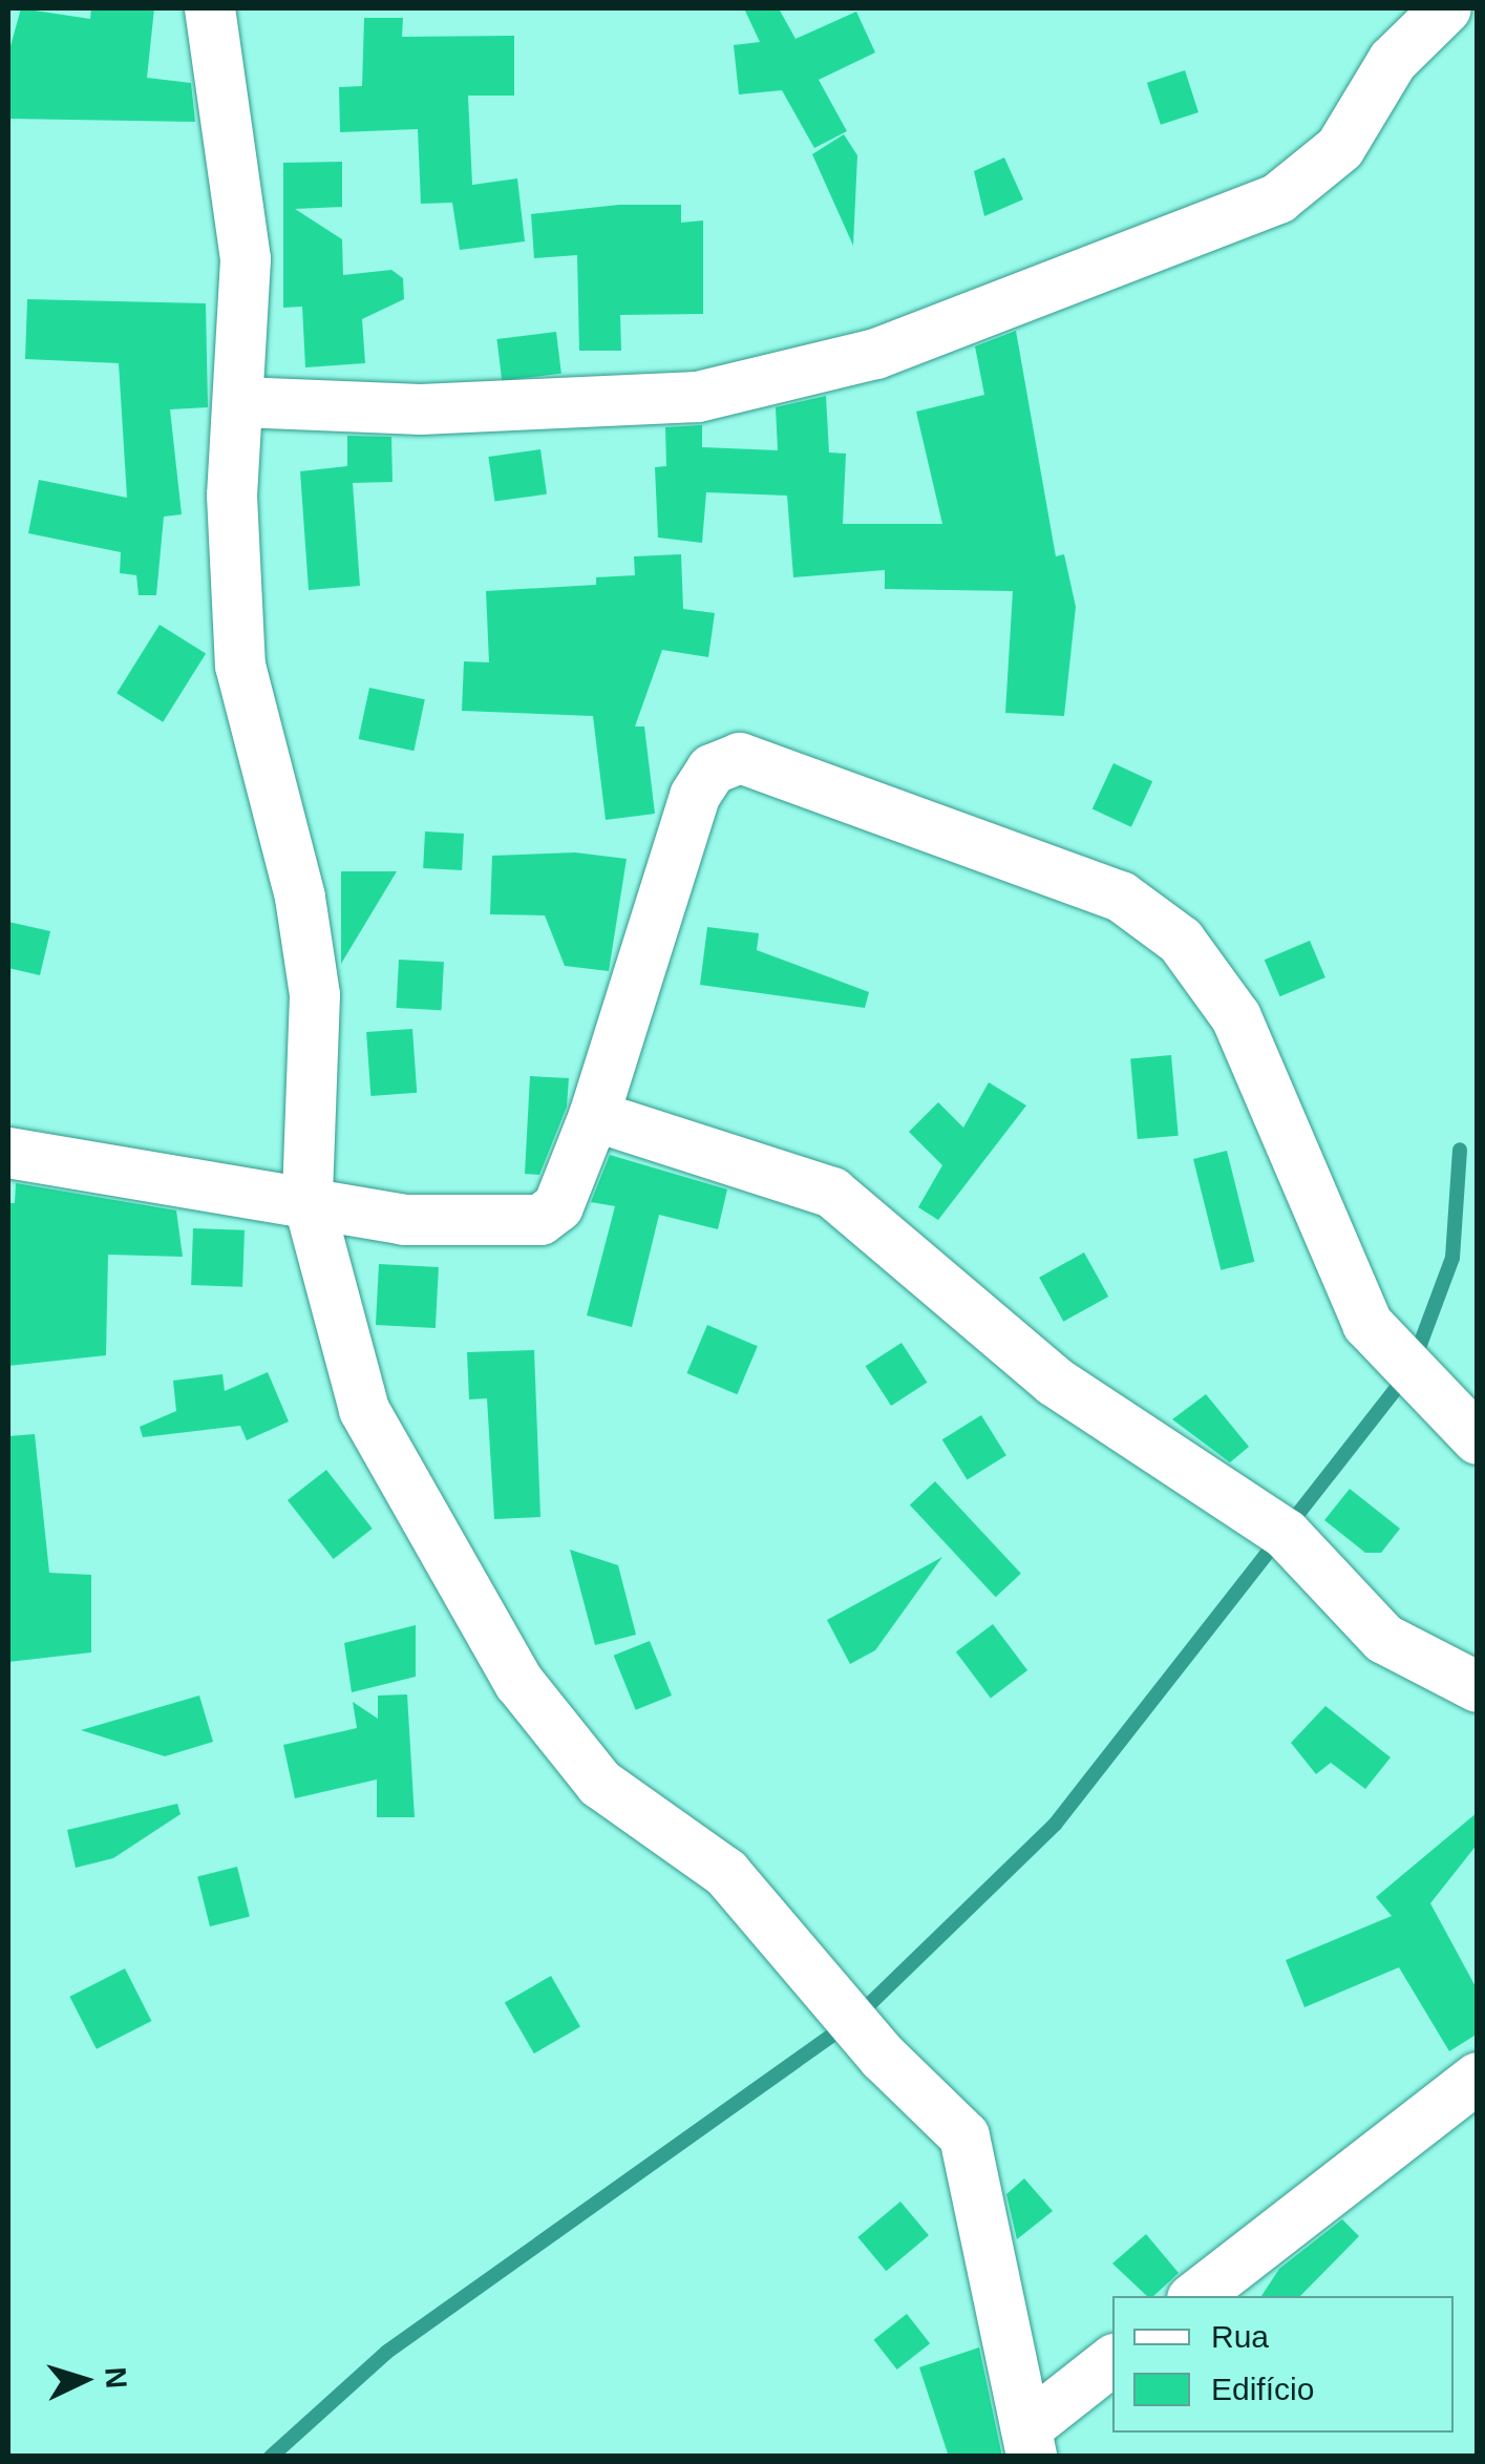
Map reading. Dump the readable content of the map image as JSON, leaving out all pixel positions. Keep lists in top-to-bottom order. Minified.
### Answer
{"legend":["Rua","Edifício"],"north":"right"}
